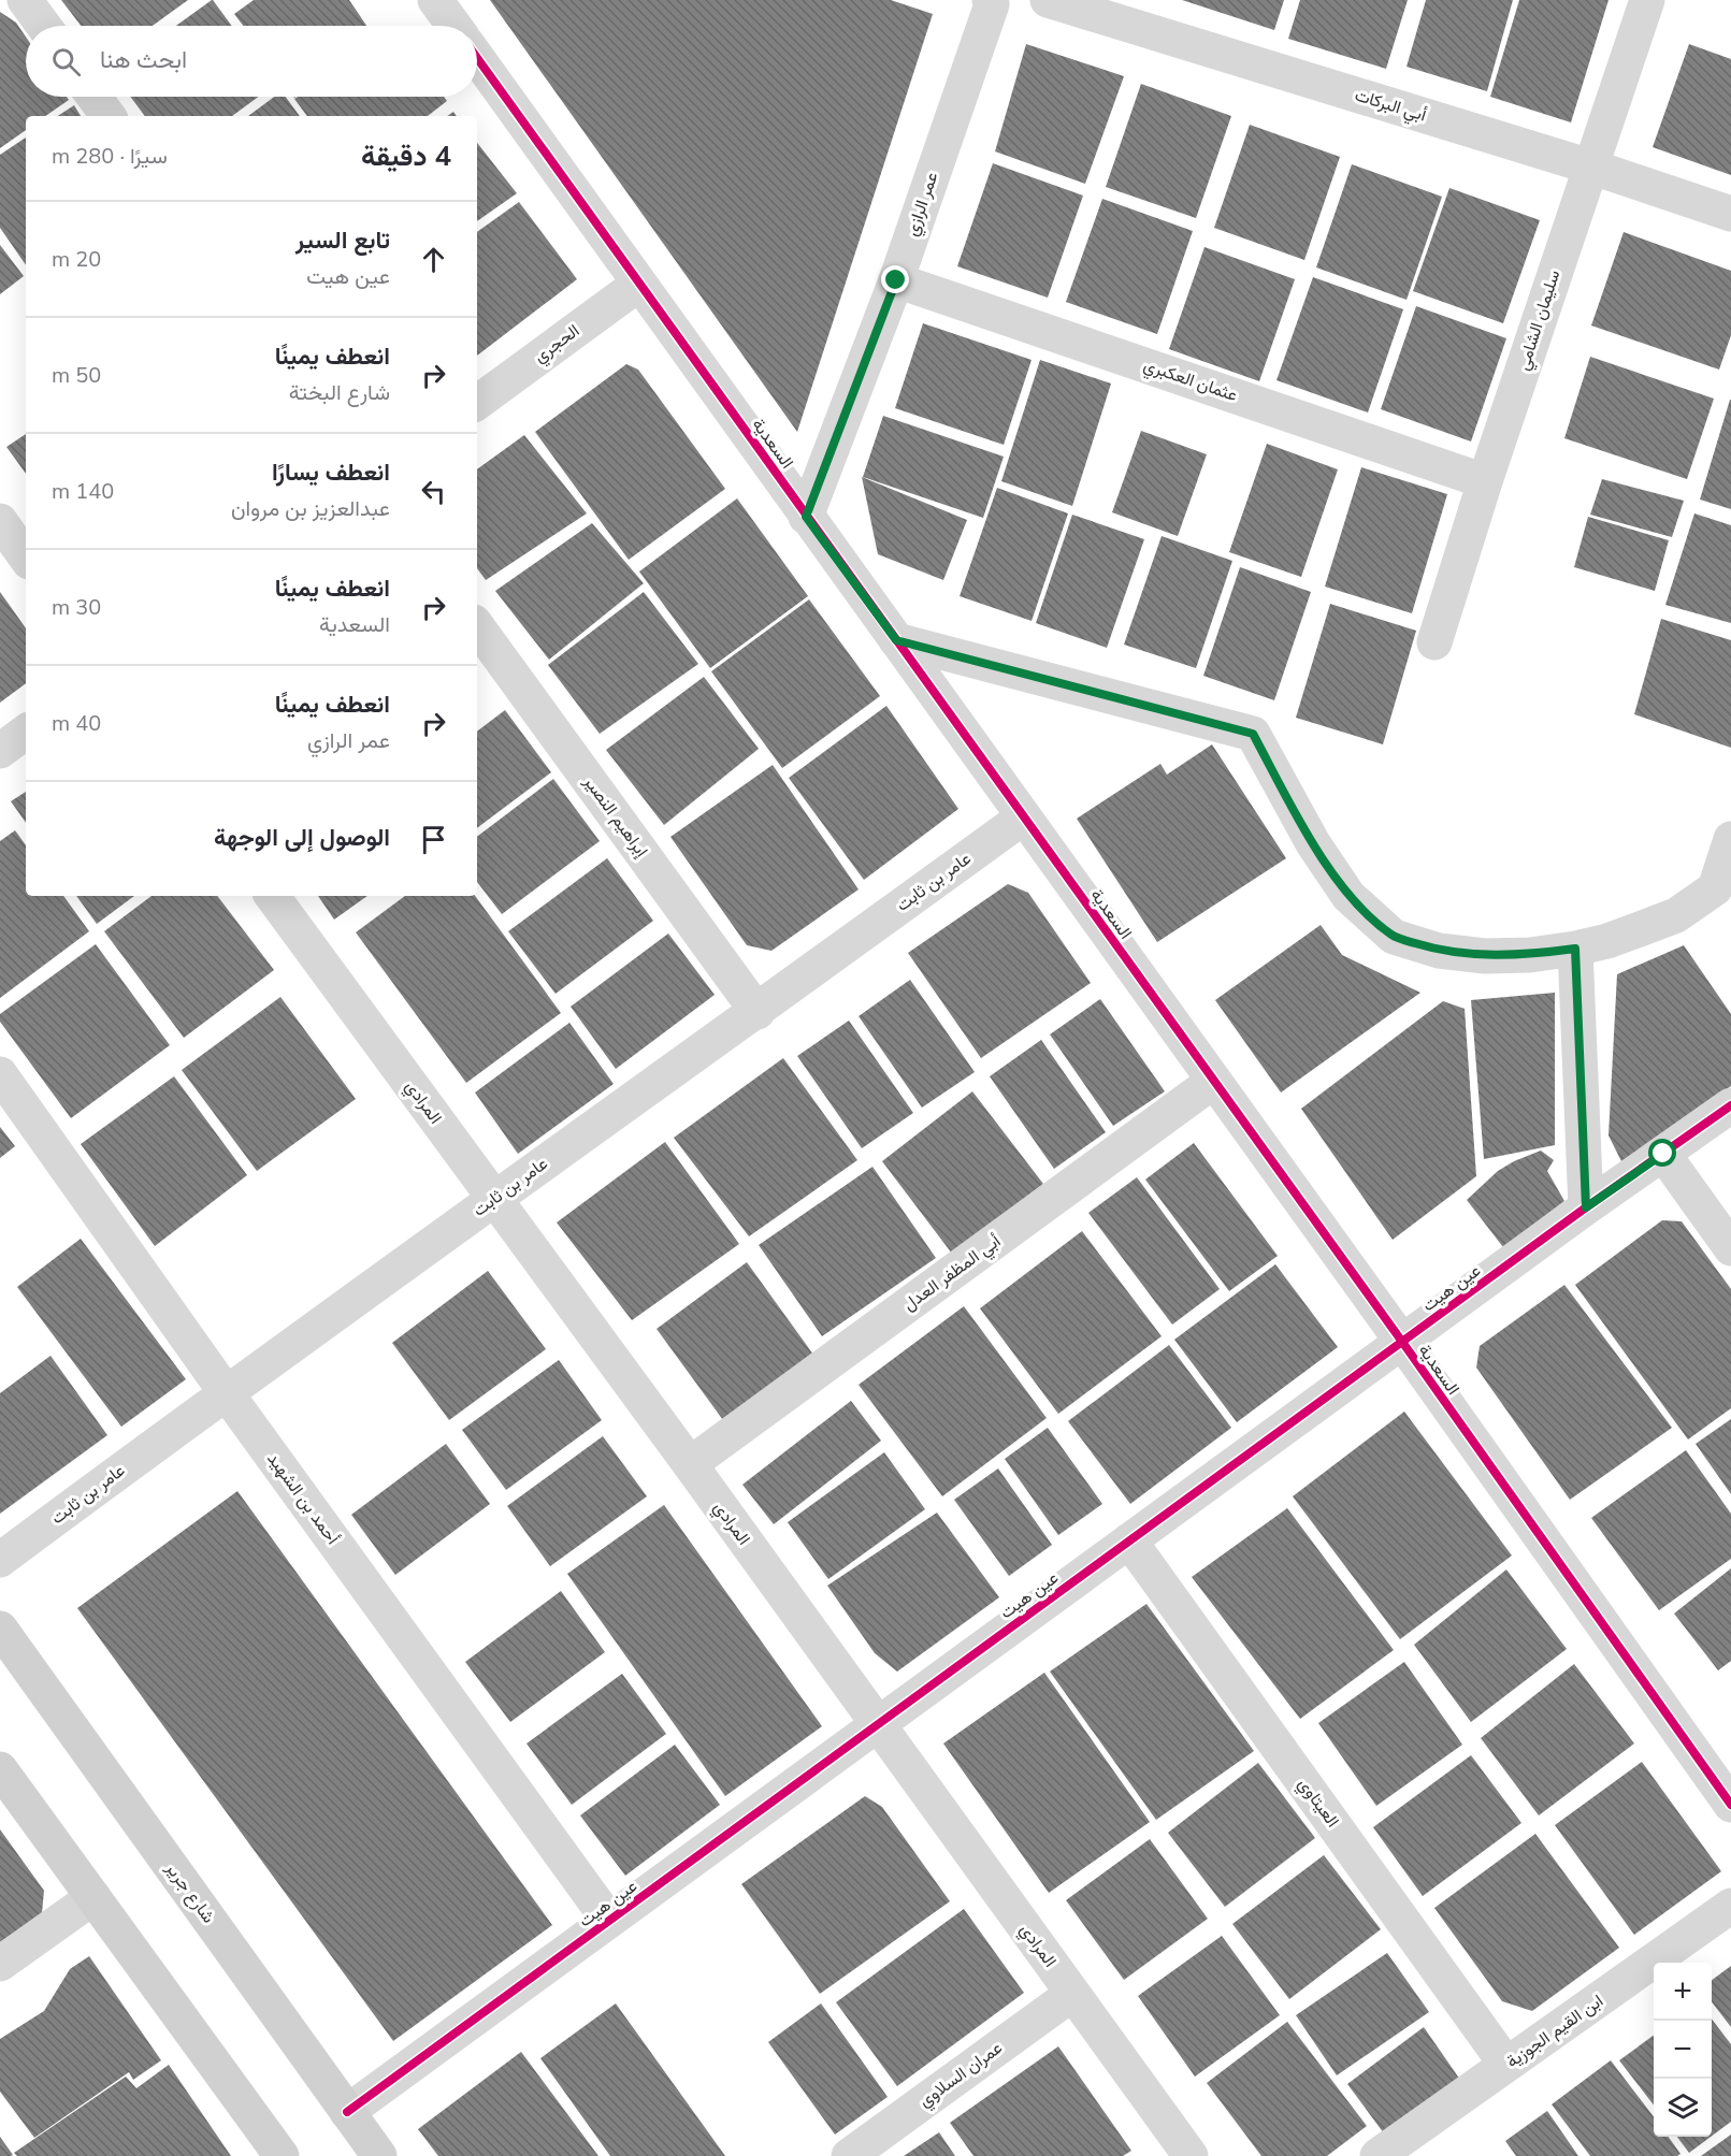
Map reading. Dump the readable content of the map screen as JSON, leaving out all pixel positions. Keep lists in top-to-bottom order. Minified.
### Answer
{"streets":{"main road":["شارع جرير"],"street":["أبي البركات","عمر الرازي","سليمان الشامي","الحجري","عثمان العكبري","السعدية","إبراهيم النصير","عامر بن ثابت","المرادي","أبي المظفر العدل","عين هيت","أحمد بن الشهيد","العيتاوي","ابن القيم الجوزية","عمران السلاوي"]},"crossings":[["أبي البركات","سليمان الشامي"],["عمر الرازي","عثمان العكبري"],["عمر الرازي","السعدية"],["سليمان الشامي","عثمان العكبري"],["الحجري","السعدية"],["السعدية","عامر بن ثابت"],["السعدية","أبي المظفر العدل"],["السعدية","عين هيت"],["إبراهيم النصير","عامر بن ثابت"],["عامر بن ثابت","المرادي"],["عامر بن ثابت","أحمد بن الشهيد"],["المرادي","أبي المظفر العدل"],["المرادي","عين هيت"],["المرادي","عمران السلاوي"],["عين هيت","أحمد بن الشهيد"],["عين هيت","العيتاوي"],["عين هيت","شارع جرير"],["العيتاوي","ابن القيم الجوزية"]],"page":{"search":"ابحث هنا","heading":["4 دقيقة","سيرًا · 280 m"],"list":[["تابع السير","عين هيت","20 m"],["انعطف يمينًا","شارع البختة","50 m"],["انعطف يسارًا","عبدالعزيز بن مروان","140 m"],["انعطف يمينًا","السعدية","30 m"],["انعطف يمينًا","عمر الرازي","40 m"],"الوصول إلى الوجهة"],"map_buttons":["+","−"]}}
